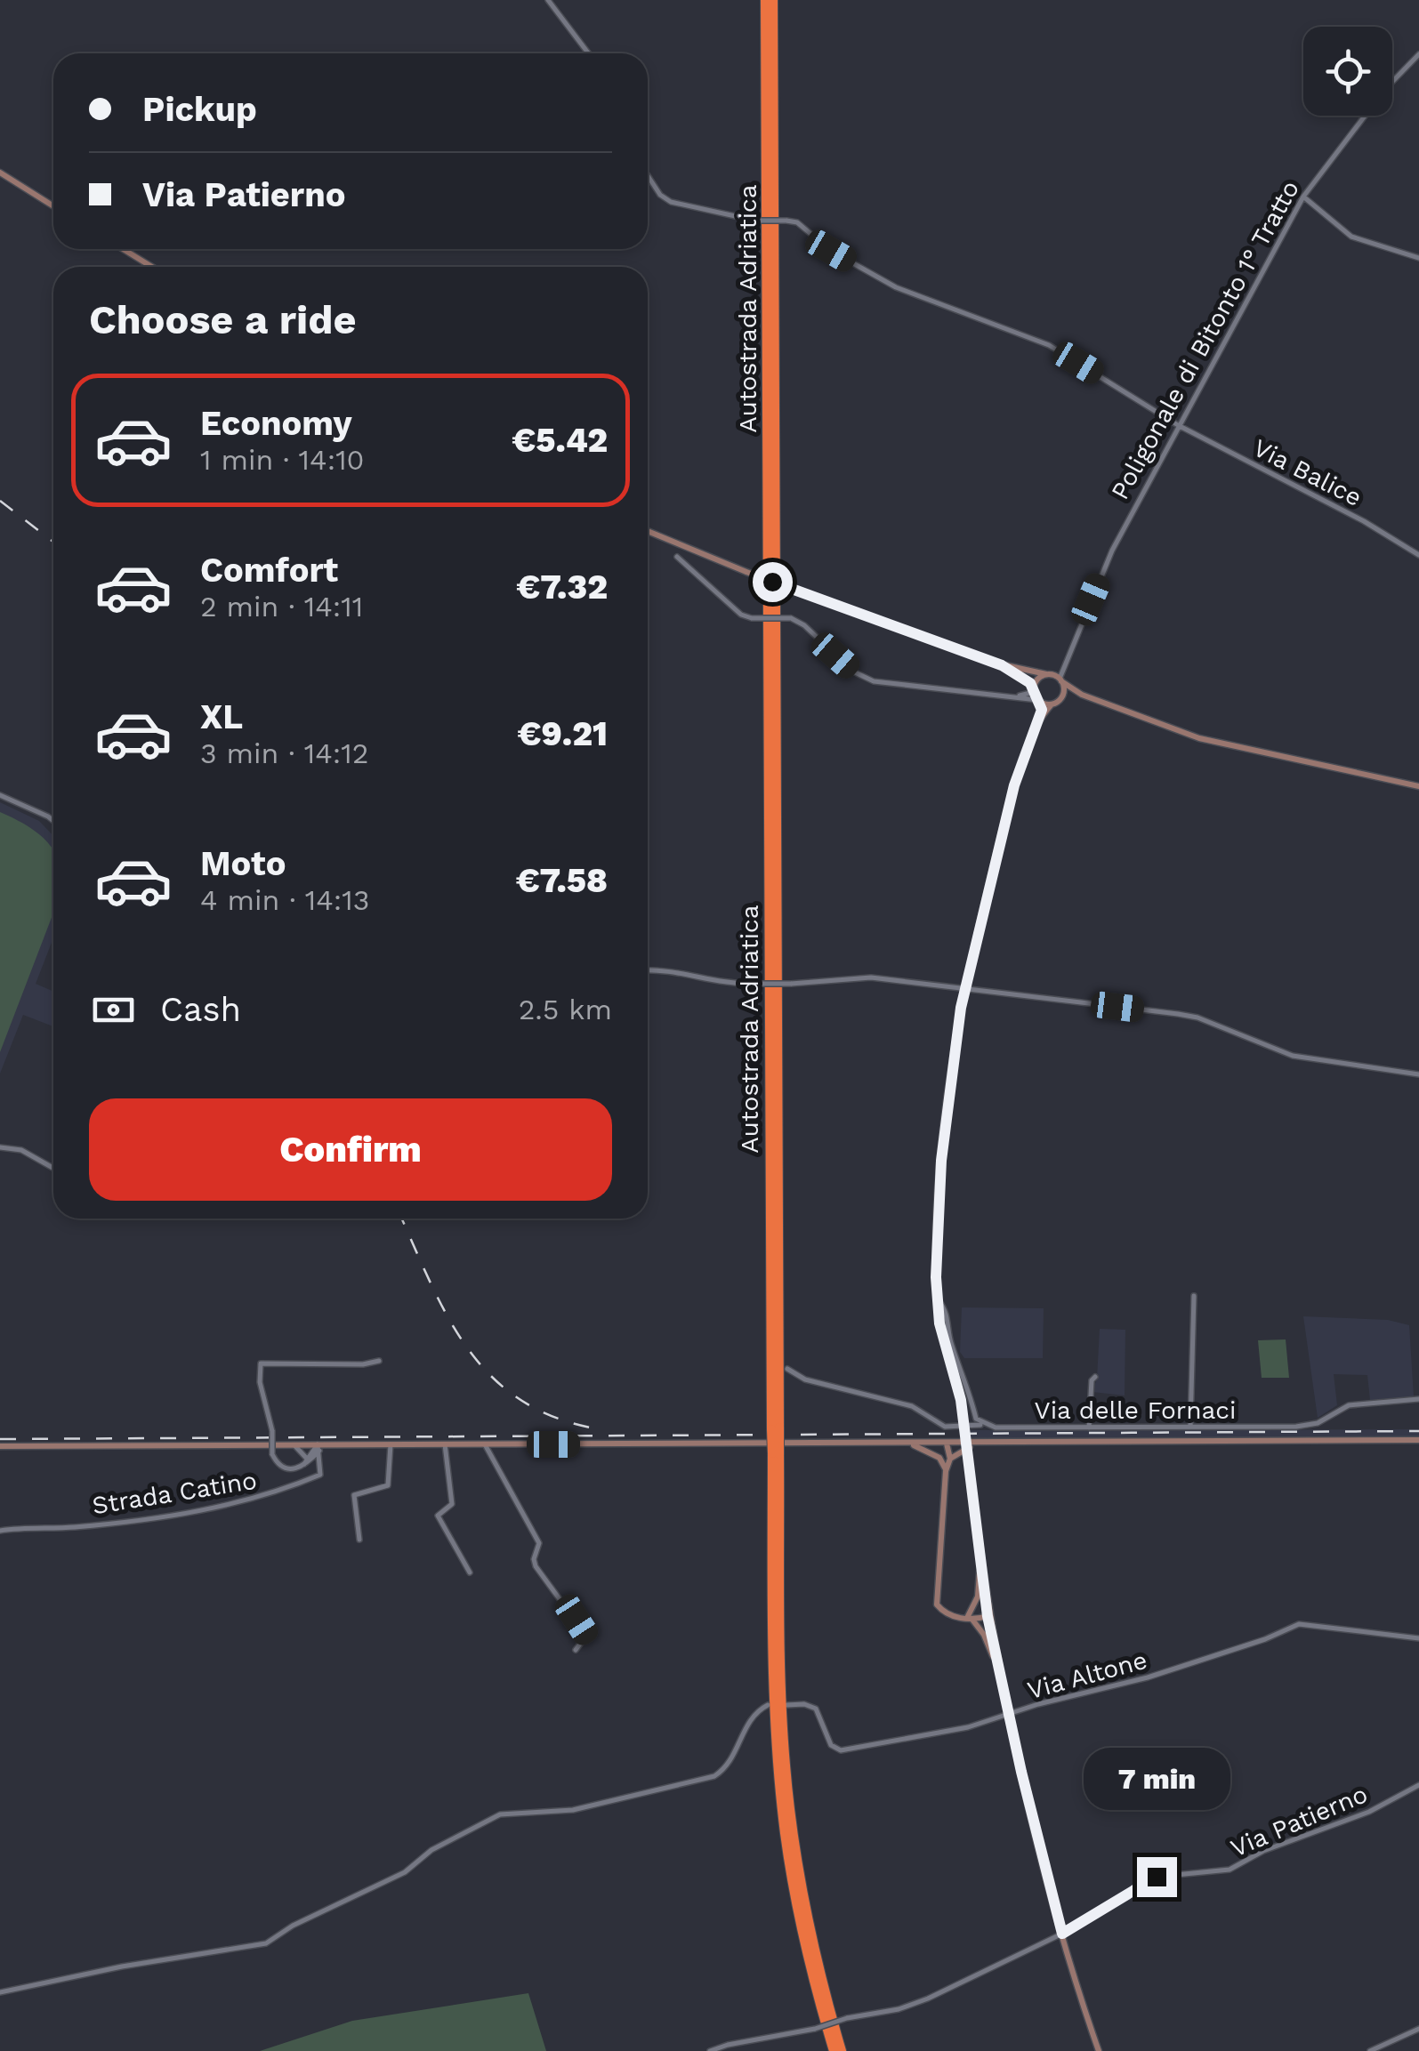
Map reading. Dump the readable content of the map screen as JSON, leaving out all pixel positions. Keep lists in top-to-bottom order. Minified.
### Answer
{"streets":{"highway":["Autostrada Adriatica"],"street":["Poligonale di Bitonto 1° Tratto","Via Balice","Via delle Fornaci","Strada Catino","Via Altone","Via Patierno"]},"crossings":[["Poligonale di Bitonto 1° Tratto","Via Balice"]],"page":{"banner":["Pickup","Via Patierno"],"heading":"Choose a ride","list":[{"name":"Economy","note":"1 min · 14:10","value":"€5.42"},{"name":"Comfort","note":"2 min · 14:11","value":"€7.32"},{"name":"XL","note":"3 min · 14:12","value":"€9.21"},{"name":"Moto","note":"4 min · 14:13","value":"€7.58"}],"pay":["Cash","2.5 km"],"buttons":"Confirm","bubble":"7 min"}}
